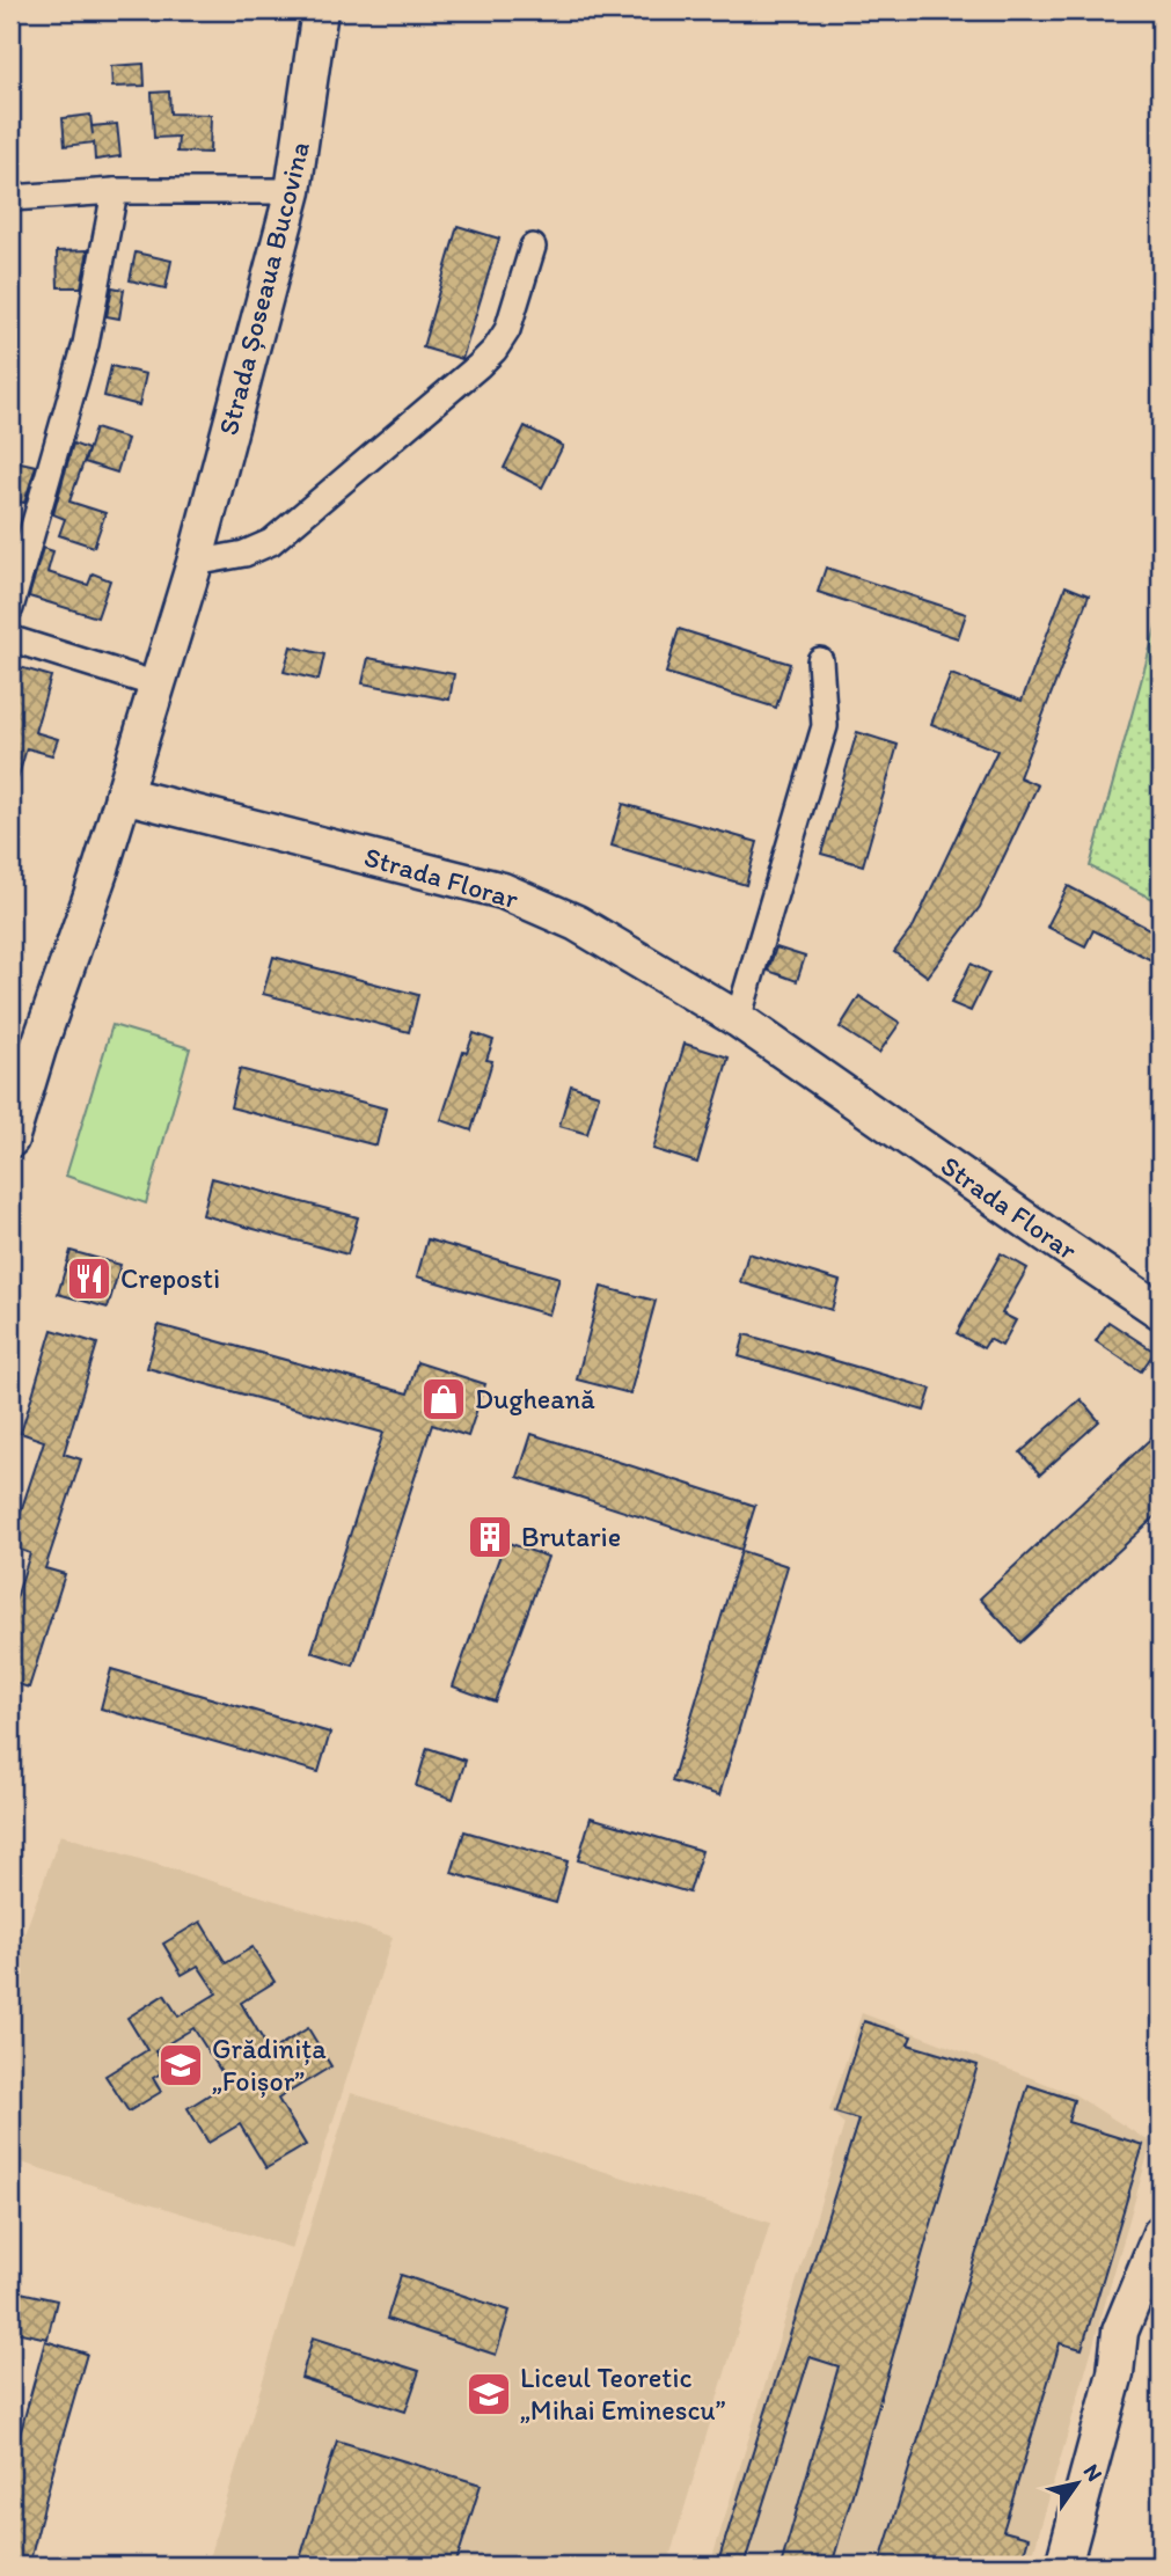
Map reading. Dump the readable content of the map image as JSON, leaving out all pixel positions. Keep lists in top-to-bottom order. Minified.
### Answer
{"streets":{"street":["Strada Șoseaua Bucovina","Strada Florar"]},"crossings":[["Strada Șoseaua Bucovina","Strada Florar"]],"places":{"restaurant":["Creposti"],"shop":["Dugheană"],"building":["Brutarie"],"school or university":["Grădinița „Foișor”","Liceul Teoretic „Mihai Eminescu”"]},"north":"top right"}
